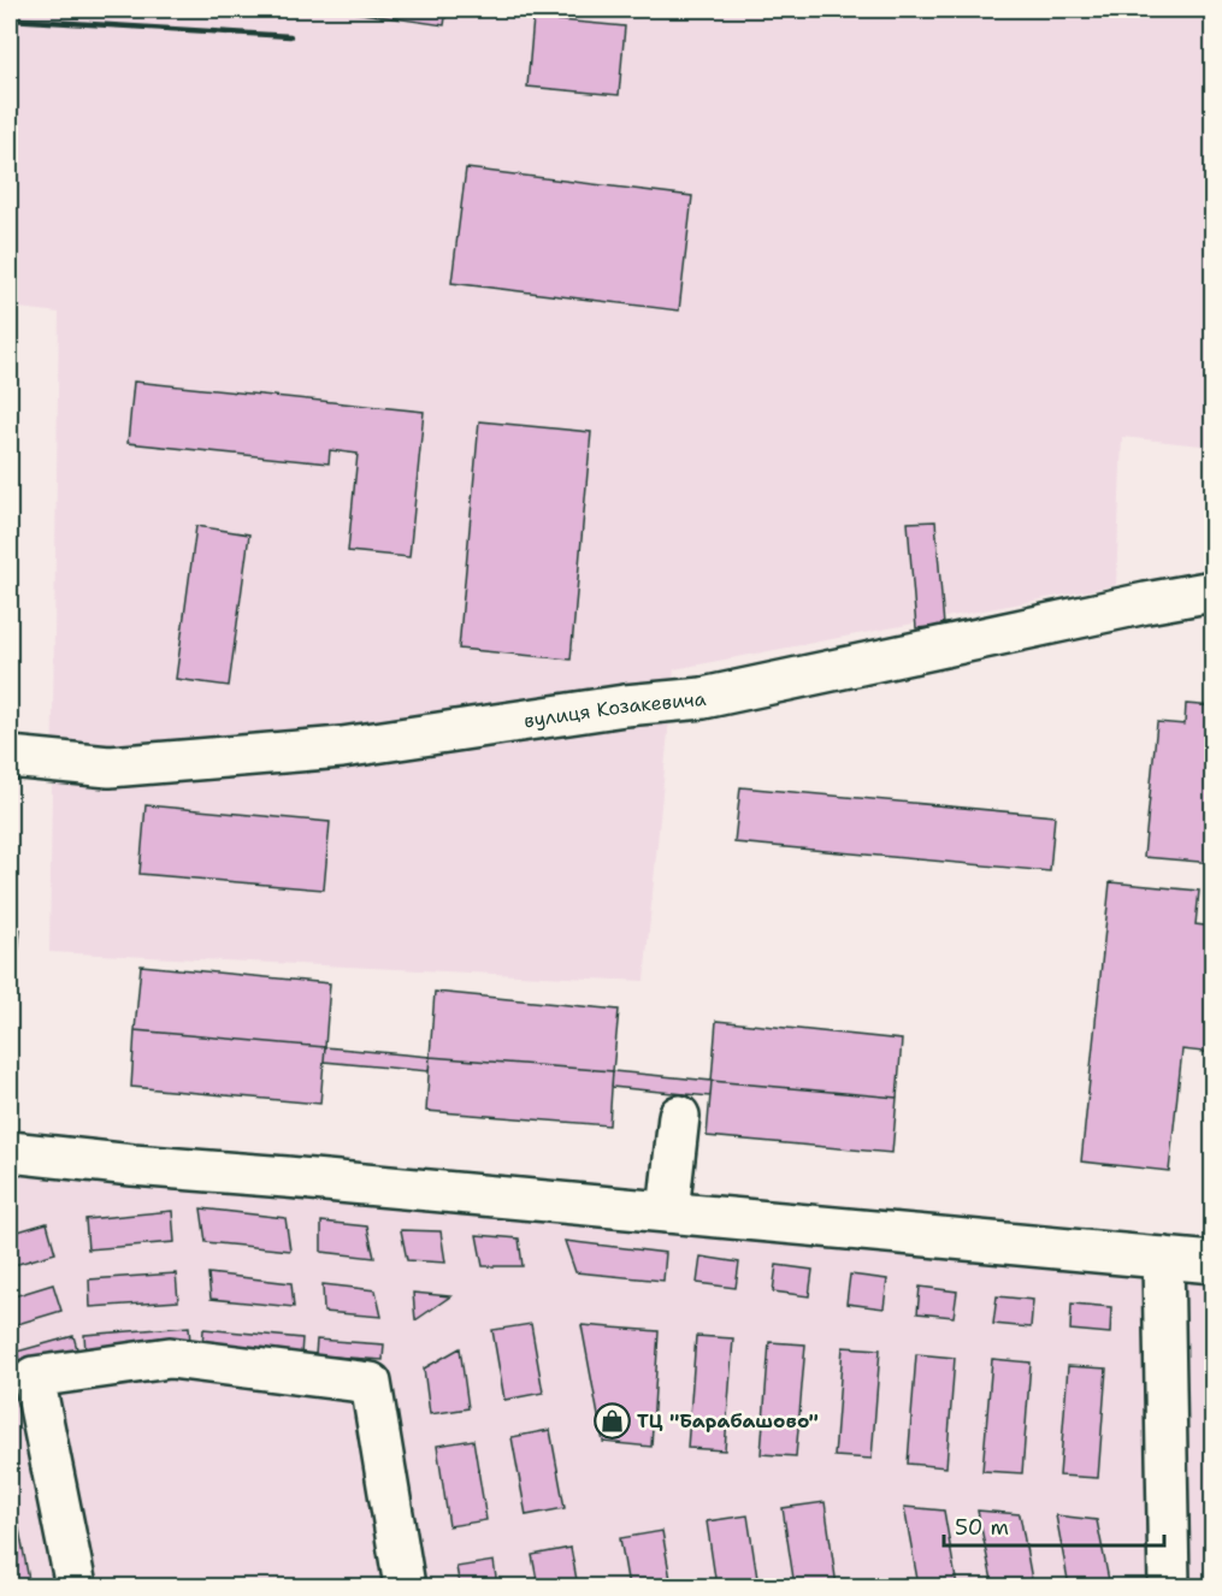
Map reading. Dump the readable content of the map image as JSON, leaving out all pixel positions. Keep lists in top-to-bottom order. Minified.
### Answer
{"streets":{"street":["вулиця Козакевича"]},"places":{"shop":["ТЦ \"Барабашово\""]},"scale_bar":"50 m"}
